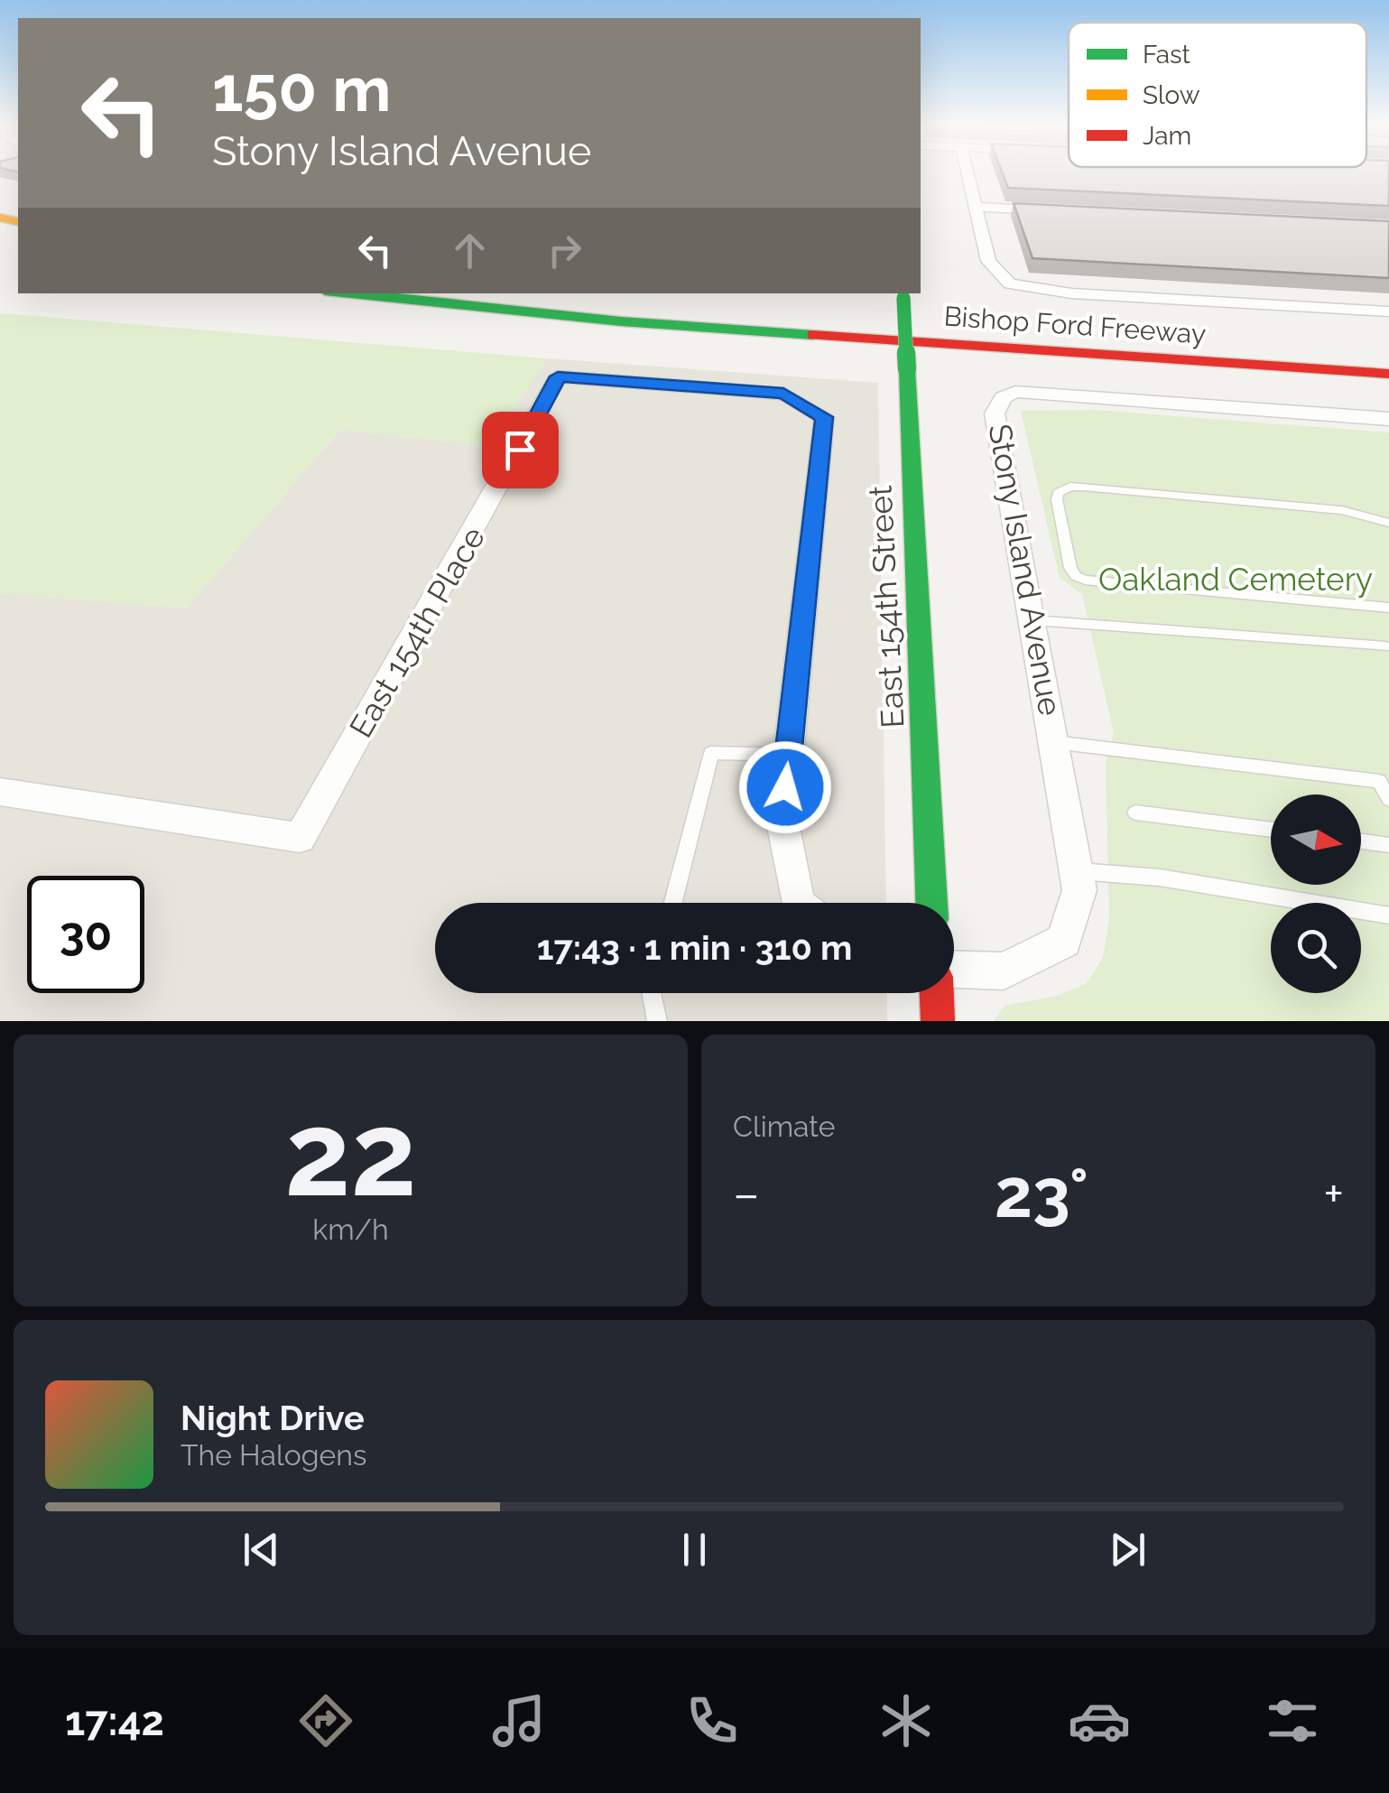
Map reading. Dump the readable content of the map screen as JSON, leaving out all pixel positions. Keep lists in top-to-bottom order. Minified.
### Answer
{"streets":{"main road":["Bishop Ford Freeway","East 154th Street"],"street":["Stony Island Avenue","East 154th Place"]},"parks":["Oakland Cemetery"],"legend":["Fast","Slow","Jam"],"north":"right","page":{"turn":["150 m","Stony Island Avenue"],"limit":"30","trip":"17:43 · 1 min · 310 m","tile":[["22","km/h"],"Climate"],"heat":["−","23°","+"],"song":["Night Drive","The Halogens"],"tabs":"17:42"}}
